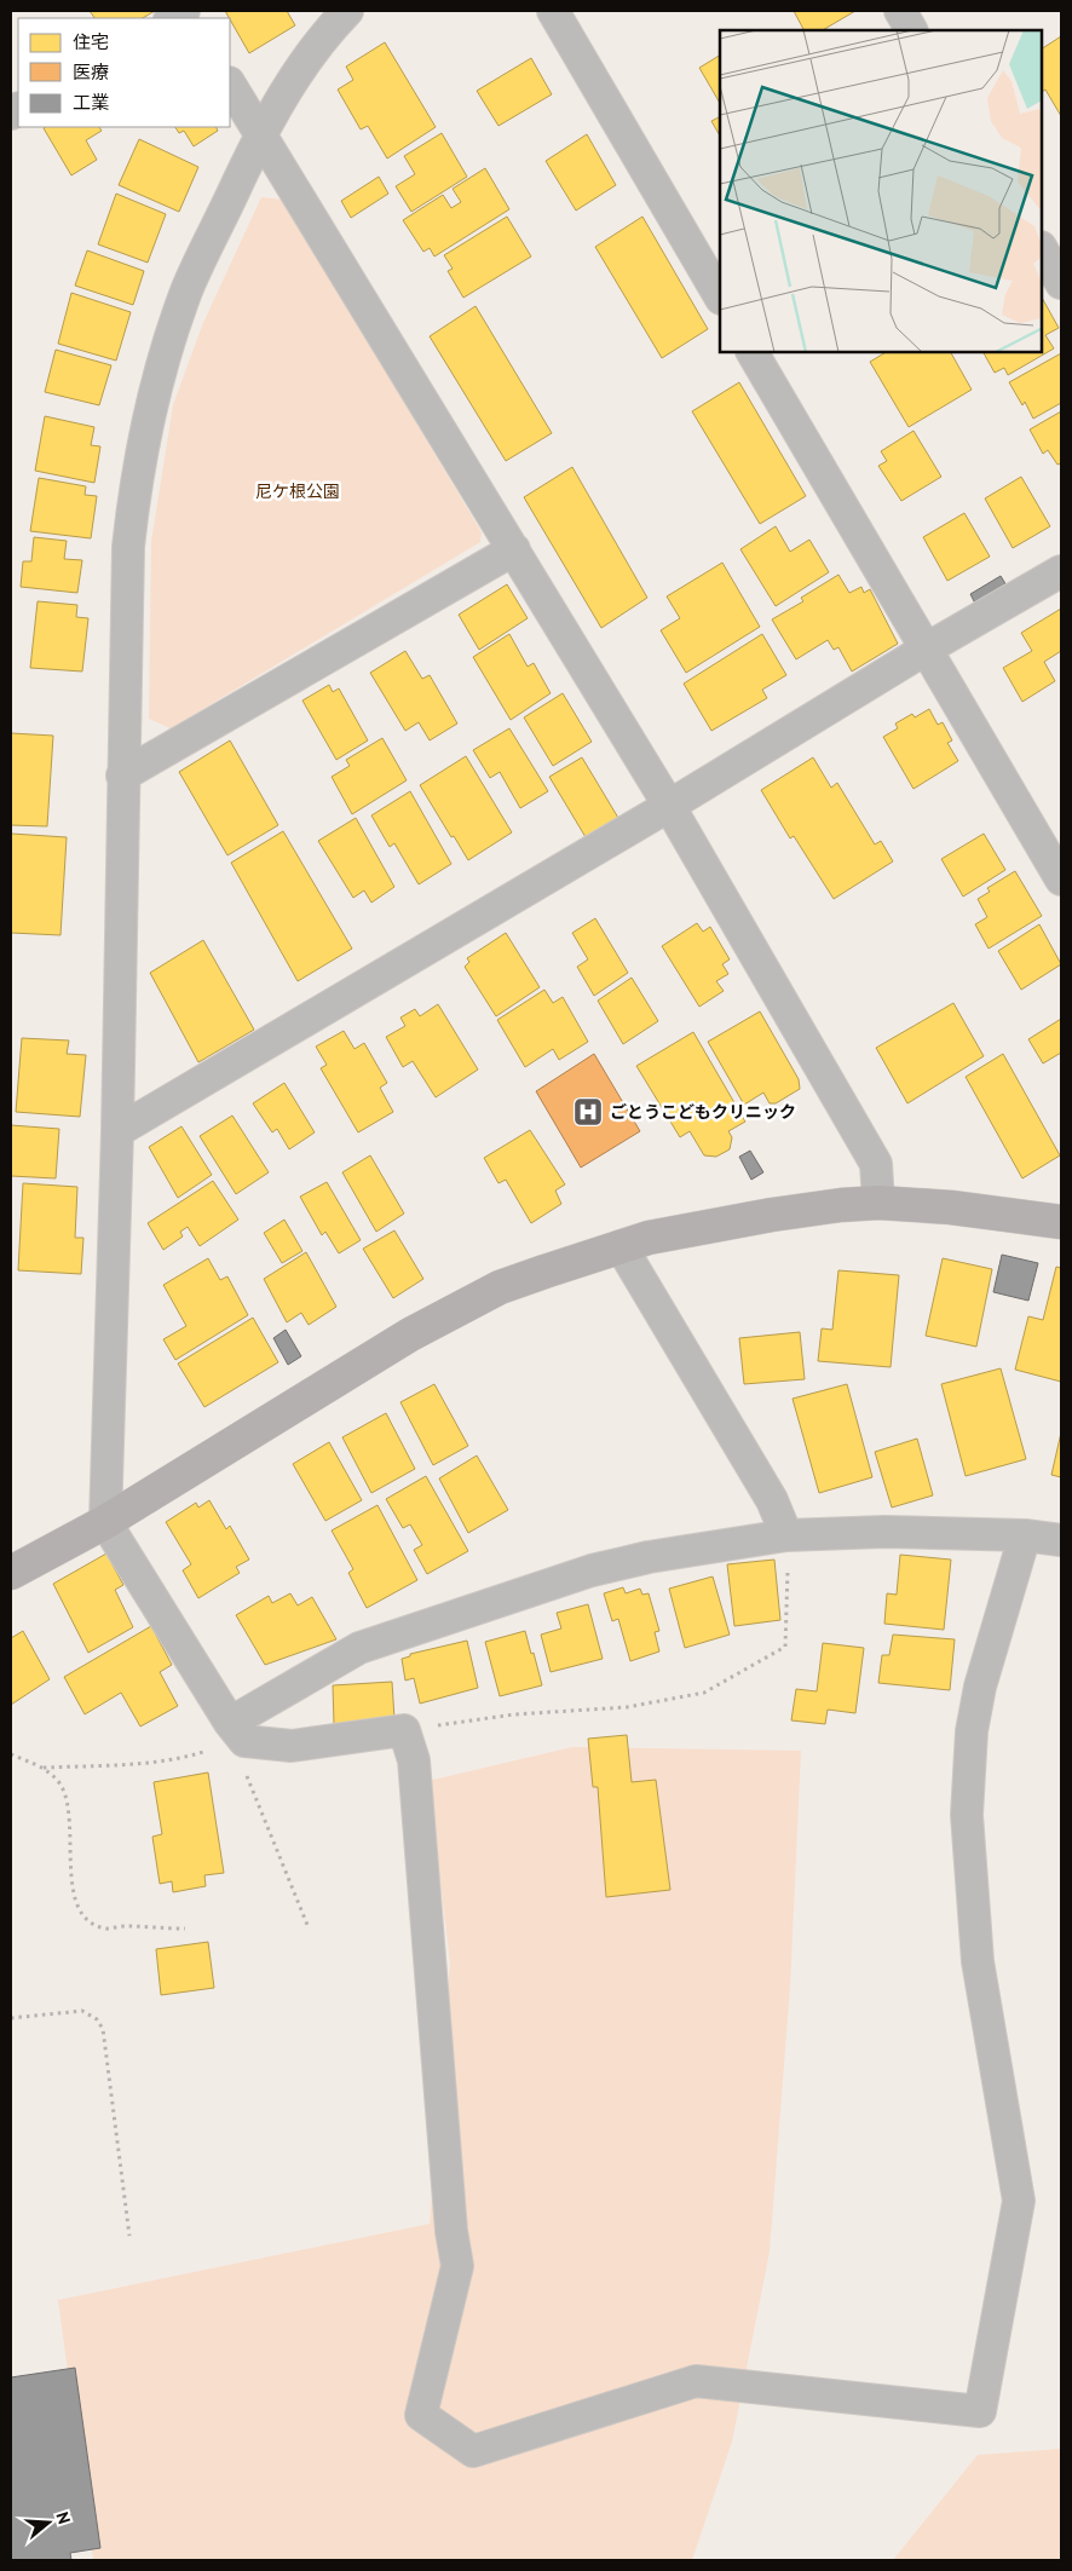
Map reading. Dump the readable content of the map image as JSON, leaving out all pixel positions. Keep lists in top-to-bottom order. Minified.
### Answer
{"parks":["尼ケ根公園"],"places":{"hospital":["ごとうこどもクリニック"]},"legend":["住宅","医療","工業"],"north":"right"}
